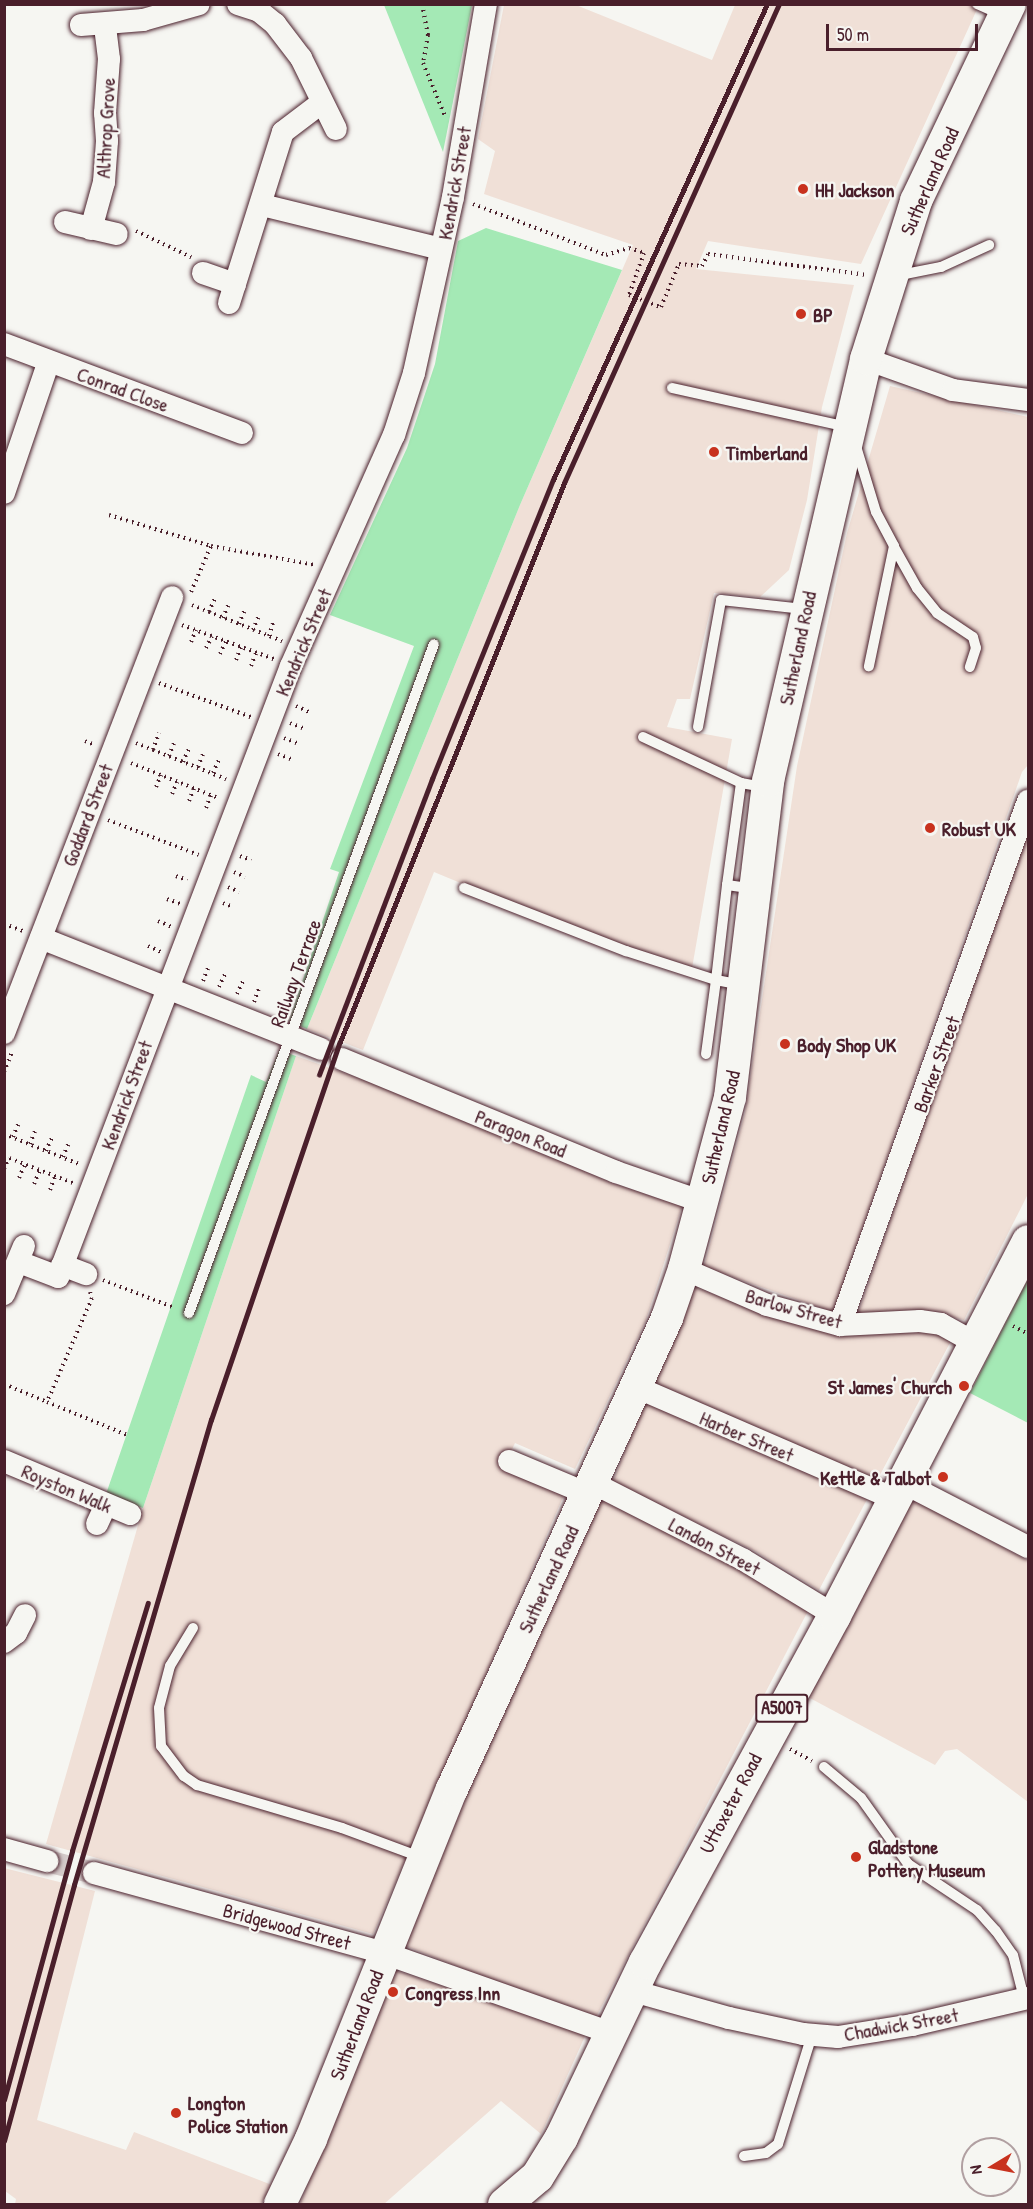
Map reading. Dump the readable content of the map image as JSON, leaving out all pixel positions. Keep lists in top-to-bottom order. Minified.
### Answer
{"streets":{"main road":["A5007","Uttoxeter Road"],"street":["Althrop Grove","Sutherland Road","Kendrick Street","Conrad Close","Goddard Street","Barker Street","Paragon Road","Barlow Street","Harber Street","Royston Walk","Landon Street","Bridgewood Street","Chadwick Street"],"lane":["Railway Terrace"]},"crossings":[["Sutherland Road","Paragon Road"],["Sutherland Road","Barlow Street"],["Sutherland Road","Harber Street"],["Sutherland Road","Landon Street"],["Sutherland Road","Bridgewood Street"],["Barker Street","Barlow Street"],["Barlow Street","Uttoxeter Road"],["Harber Street","Uttoxeter Road"],["Landon Street","Uttoxeter Road"],["A5007","Uttoxeter Road"],["Uttoxeter Road","Bridgewood Street"],["Uttoxeter Road","Chadwick Street"]],"places":["HH Jackson","BP","Timberland","Robust UK","Body Shop UK","St James' Church","Kettle & Talbot","Gladstone Pottery Museum","Congress Inn","Longton Police Station"],"scale_bar":"50 m","north":"left"}
